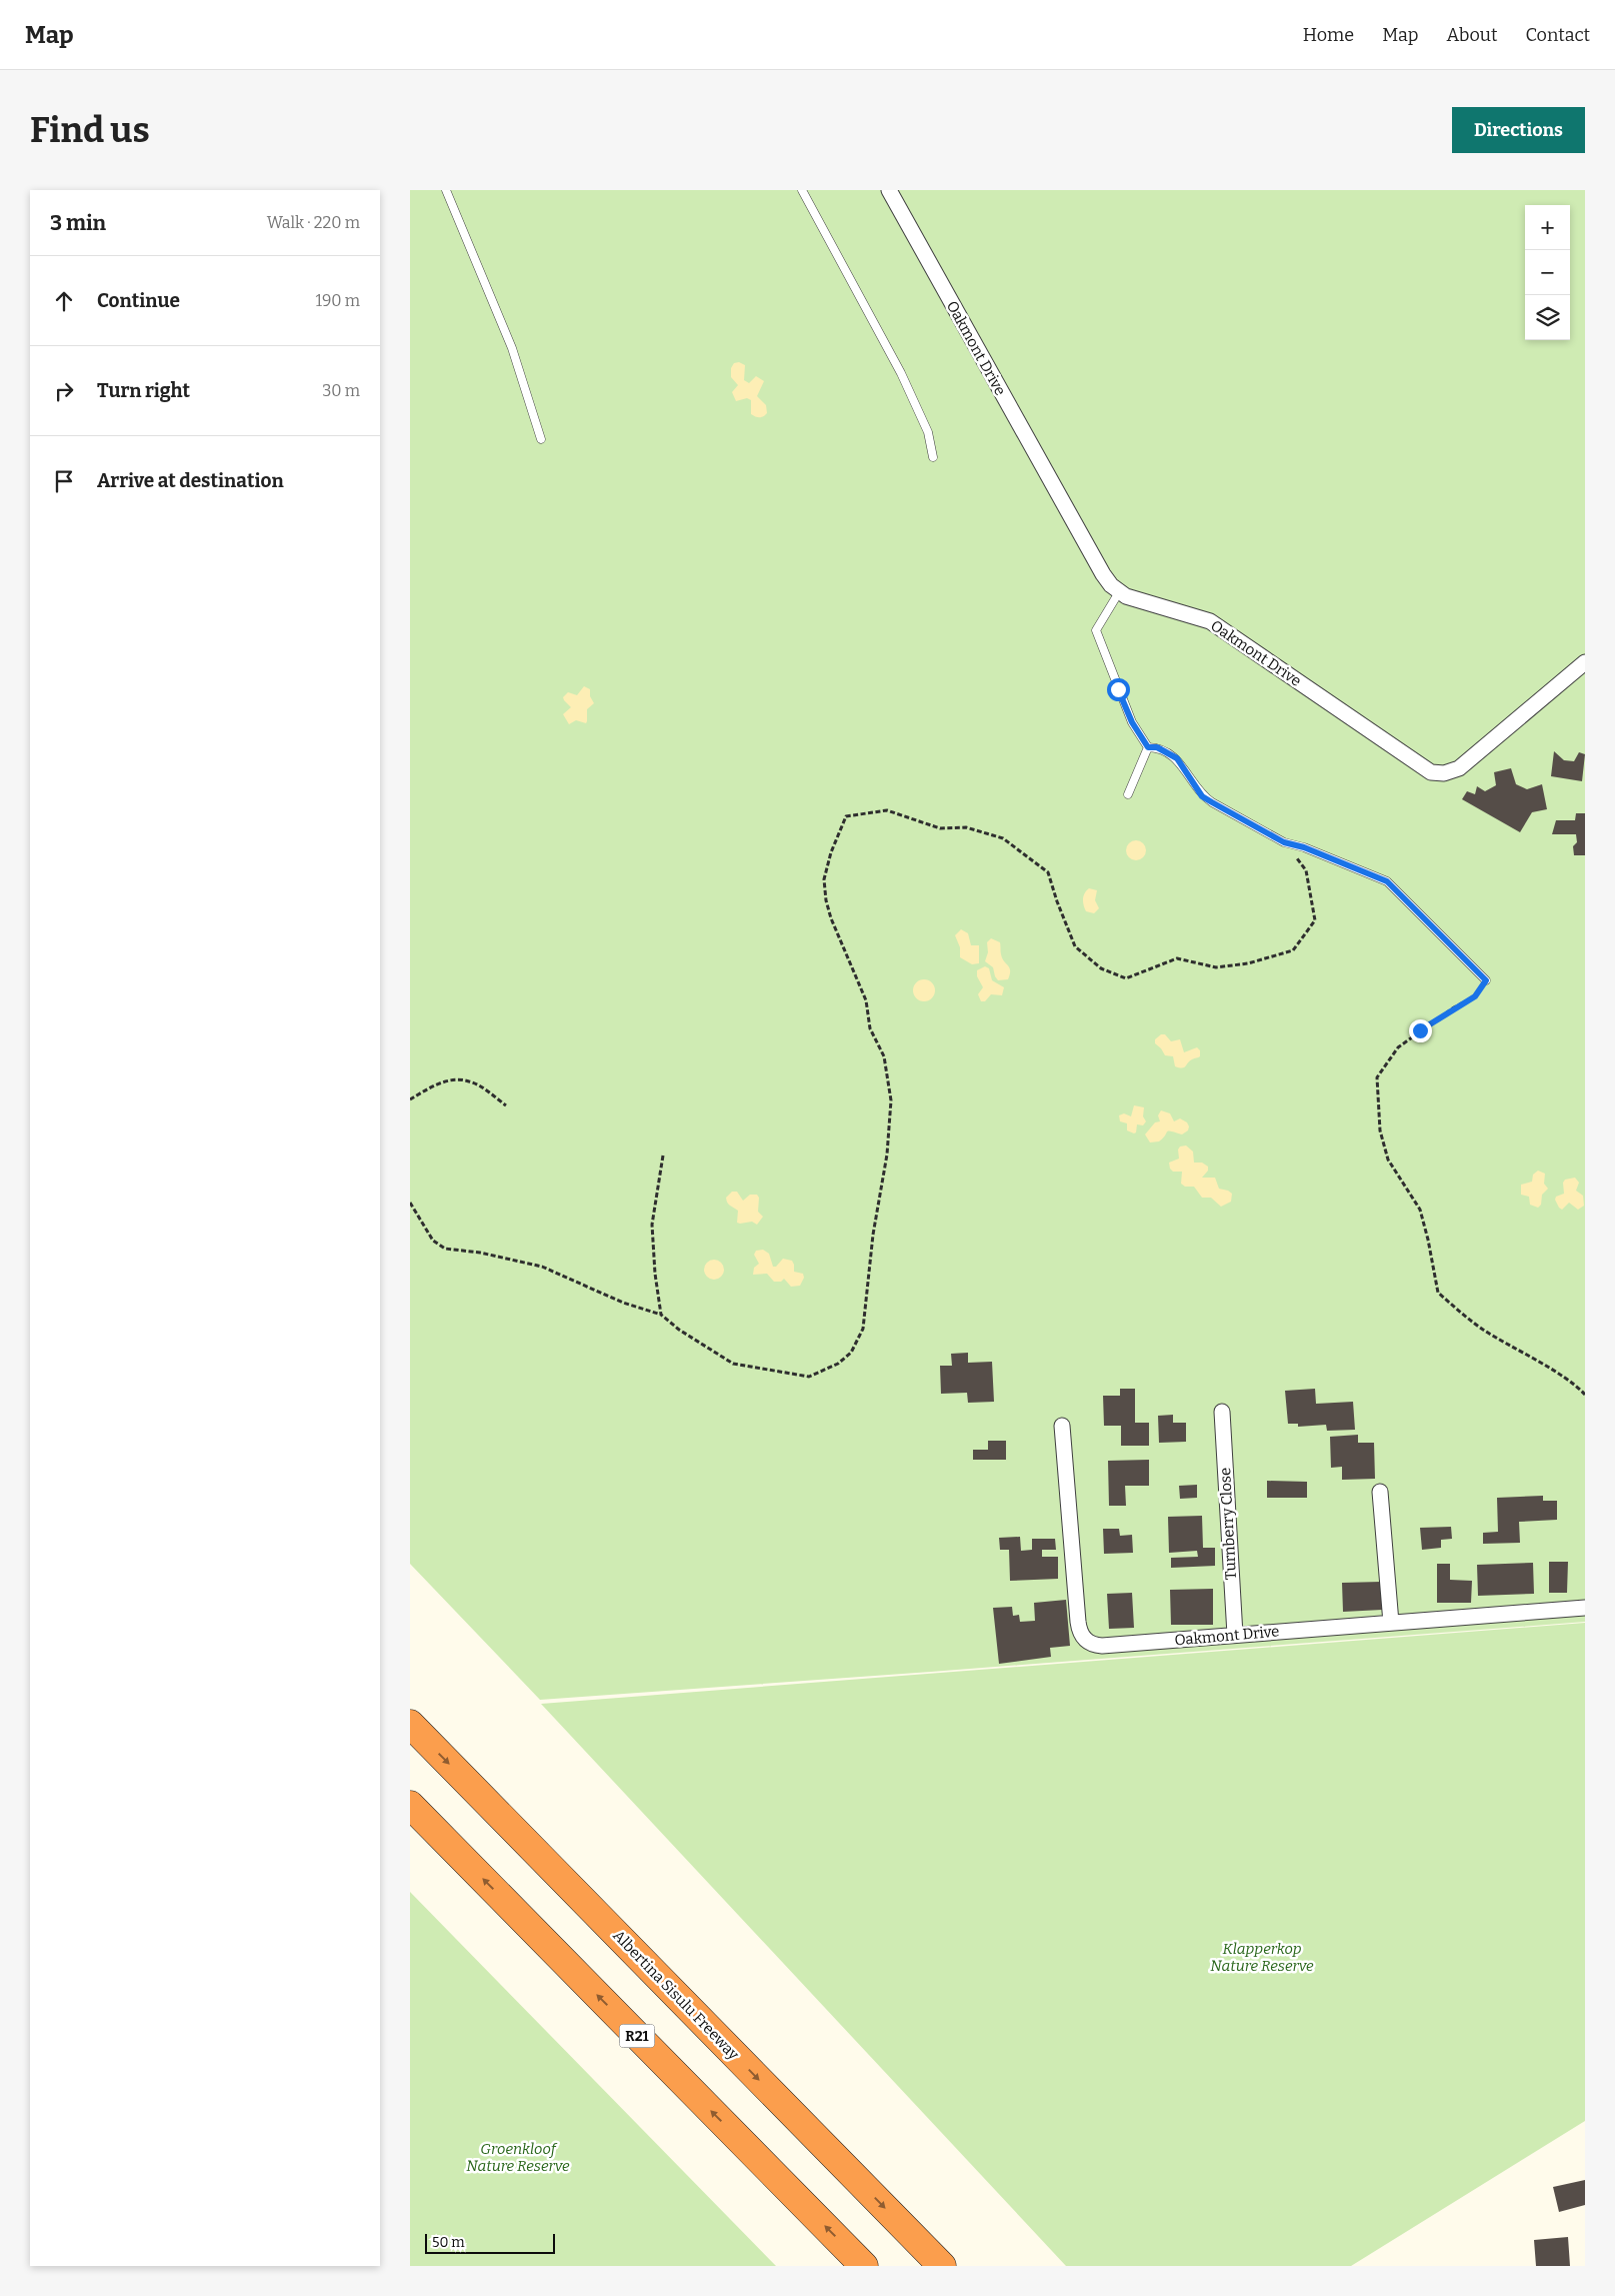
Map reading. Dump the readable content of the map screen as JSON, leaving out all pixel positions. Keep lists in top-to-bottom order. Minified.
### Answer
{"streets":{"highway":["Albertina Sisulu Freeway","R21"],"street":["Oakmont Drive","Turnberry Close"]},"crossings":[["Oakmont Drive","Turnberry Close"]],"parks":["Klapperkop Nature Reserve","Groenkloof Nature Reserve"],"scale_bar":"50 m","page":{"header":"Map","nav":["Home","Map","About","Contact"],"buttons":"Directions","title":"Find us","heading":["3 min","Walk · 220 m"],"map_buttons":["+","−"],"list":[["Continue","190 m"],["Turn right","30 m"],"Arrive at destination"],"scale":"50 m"}}
